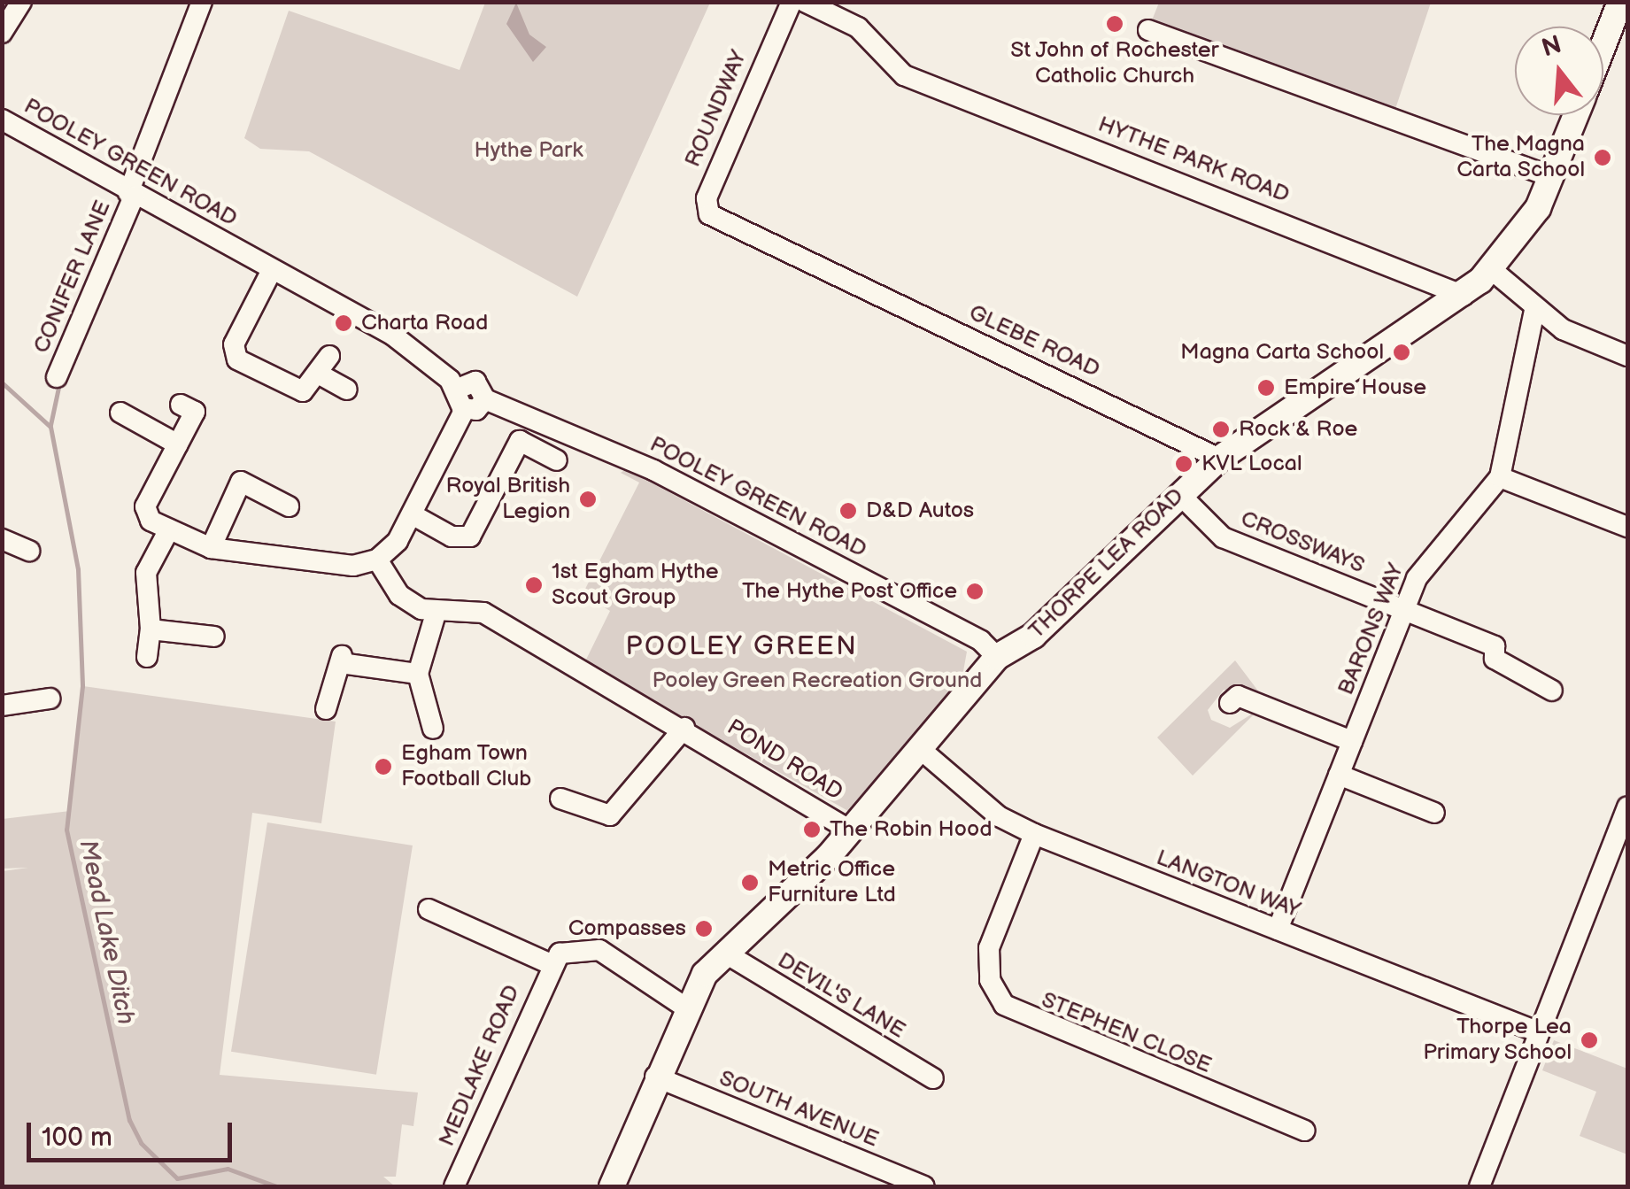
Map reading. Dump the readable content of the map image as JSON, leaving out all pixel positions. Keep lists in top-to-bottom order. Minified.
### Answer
{"streets":{"main road":["THORPE LEA ROAD"],"street":["ROUNDWAY","HYTHE PARK ROAD","POOLEY GREEN ROAD","CONIFER LANE","GLEBE ROAD","CROSSWAYS","BARONS WAY","POND ROAD","LANGTON WAY","DEVIL'S LANE","STEPHEN CLOSE","MEDLAKE ROAD","SOUTH AVENUE"]},"crossings":[["ROUNDWAY","GLEBE ROAD"],["HYTHE PARK ROAD","THORPE LEA ROAD"],["POOLEY GREEN ROAD","CONIFER LANE"],["POOLEY GREEN ROAD","THORPE LEA ROAD"],["GLEBE ROAD","THORPE LEA ROAD"],["CROSSWAYS","THORPE LEA ROAD"],["CROSSWAYS","BARONS WAY"],["THORPE LEA ROAD","POND ROAD"],["THORPE LEA ROAD","LANGTON WAY"],["THORPE LEA ROAD","DEVIL'S LANE"],["THORPE LEA ROAD","SOUTH AVENUE"],["BARONS WAY","LANGTON WAY"],["LANGTON WAY","STEPHEN CLOSE"]],"districts":["POOLEY GREEN"],"water":["Mead Lake Ditch"],"parks":["Hythe Park","Pooley Green Recreation Ground"],"places":["St John of Rochester Catholic Church","The Magna Carta School","Charta Road","Magna Carta School","Empire House","Rock & Roe","KVL Local","Royal British Legion","D&D Autos","1st Egham Hythe Scout Group","The Hythe Post Office","Egham Town Football Club","The Robin Hood","Metric Office Furniture Ltd","Compasses","Thorpe Lea Primary School"],"scale_bar":"100 m","north":"top"}
